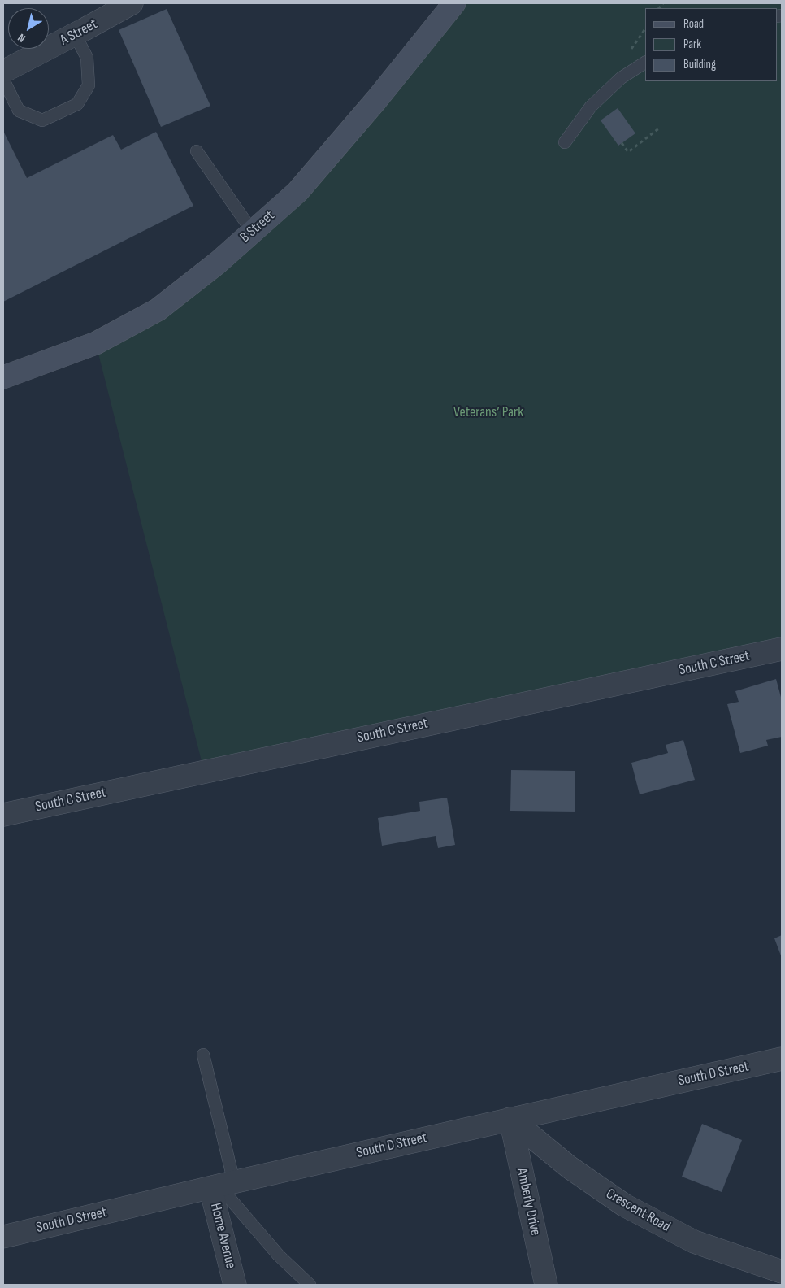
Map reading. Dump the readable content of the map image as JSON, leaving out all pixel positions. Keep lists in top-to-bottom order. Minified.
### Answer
{"streets":{"main road":["B Street"],"street":["A Street","South C Street","South D Street","Amberly Drive","Crescent Road","Home Avenue"]},"crossings":[["South D Street","Amberly Drive"],["South D Street","Crescent Road"],["South D Street","Home Avenue"],["Amberly Drive","Crescent Road"]],"parks":["Veterans’ Park"],"legend":["Road","Park","Building"],"north":"bottom left"}
